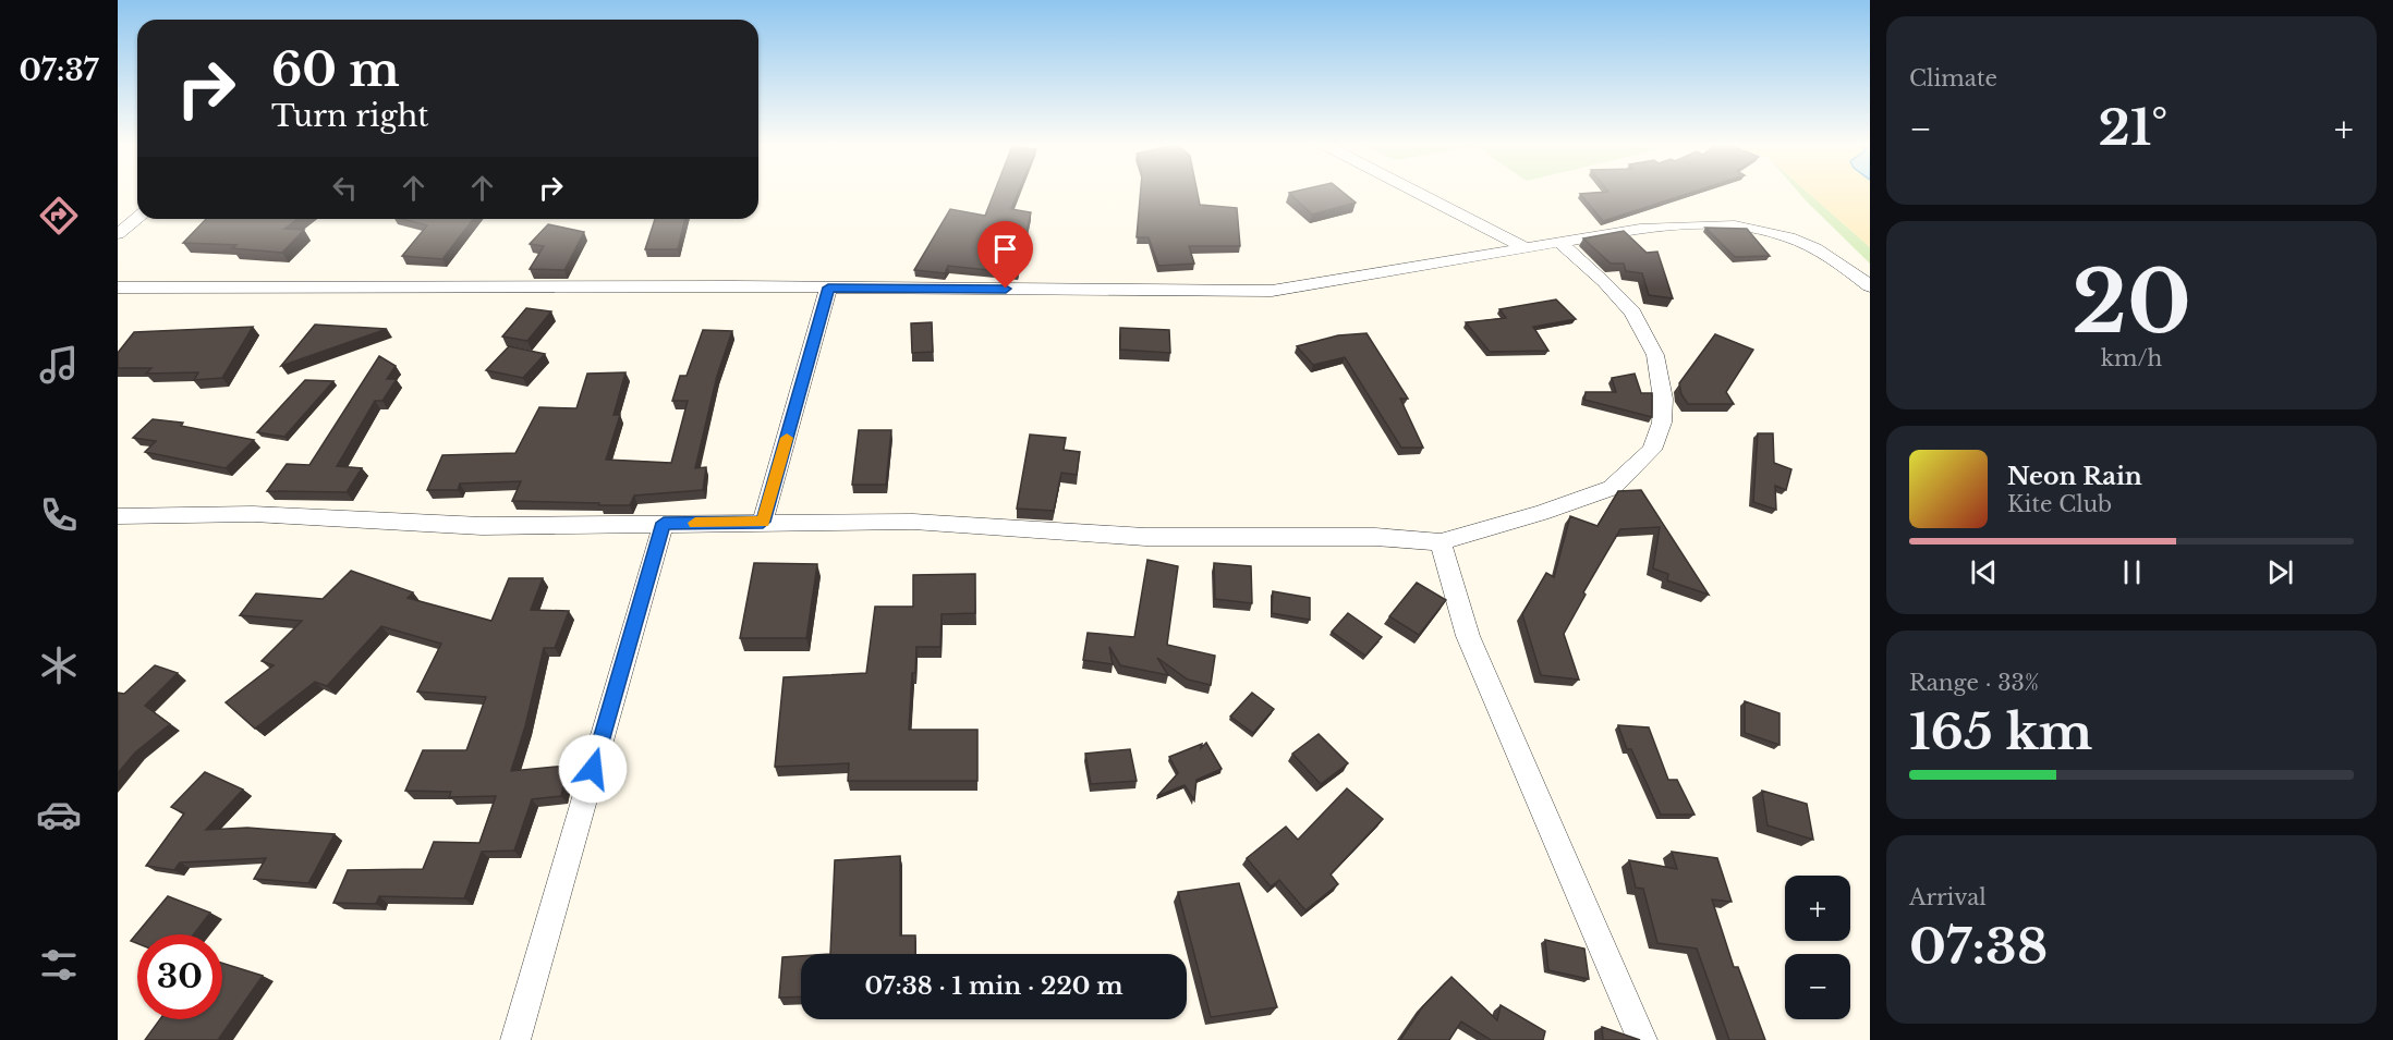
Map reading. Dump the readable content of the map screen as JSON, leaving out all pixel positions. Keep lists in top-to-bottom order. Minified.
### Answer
{"page":{"tabs":"07:37","tile":["Climate",["20","km/h"],["Range · 33%","165 km"],["Arrival","07:38"]],"turn":["60 m","Turn right"],"heat":["−","21°","+"],"song":["Neon Rain","Kite Club"],"map_buttons":["+","−"],"limit":"30","trip":"07:38 · 1 min · 220 m"}}
